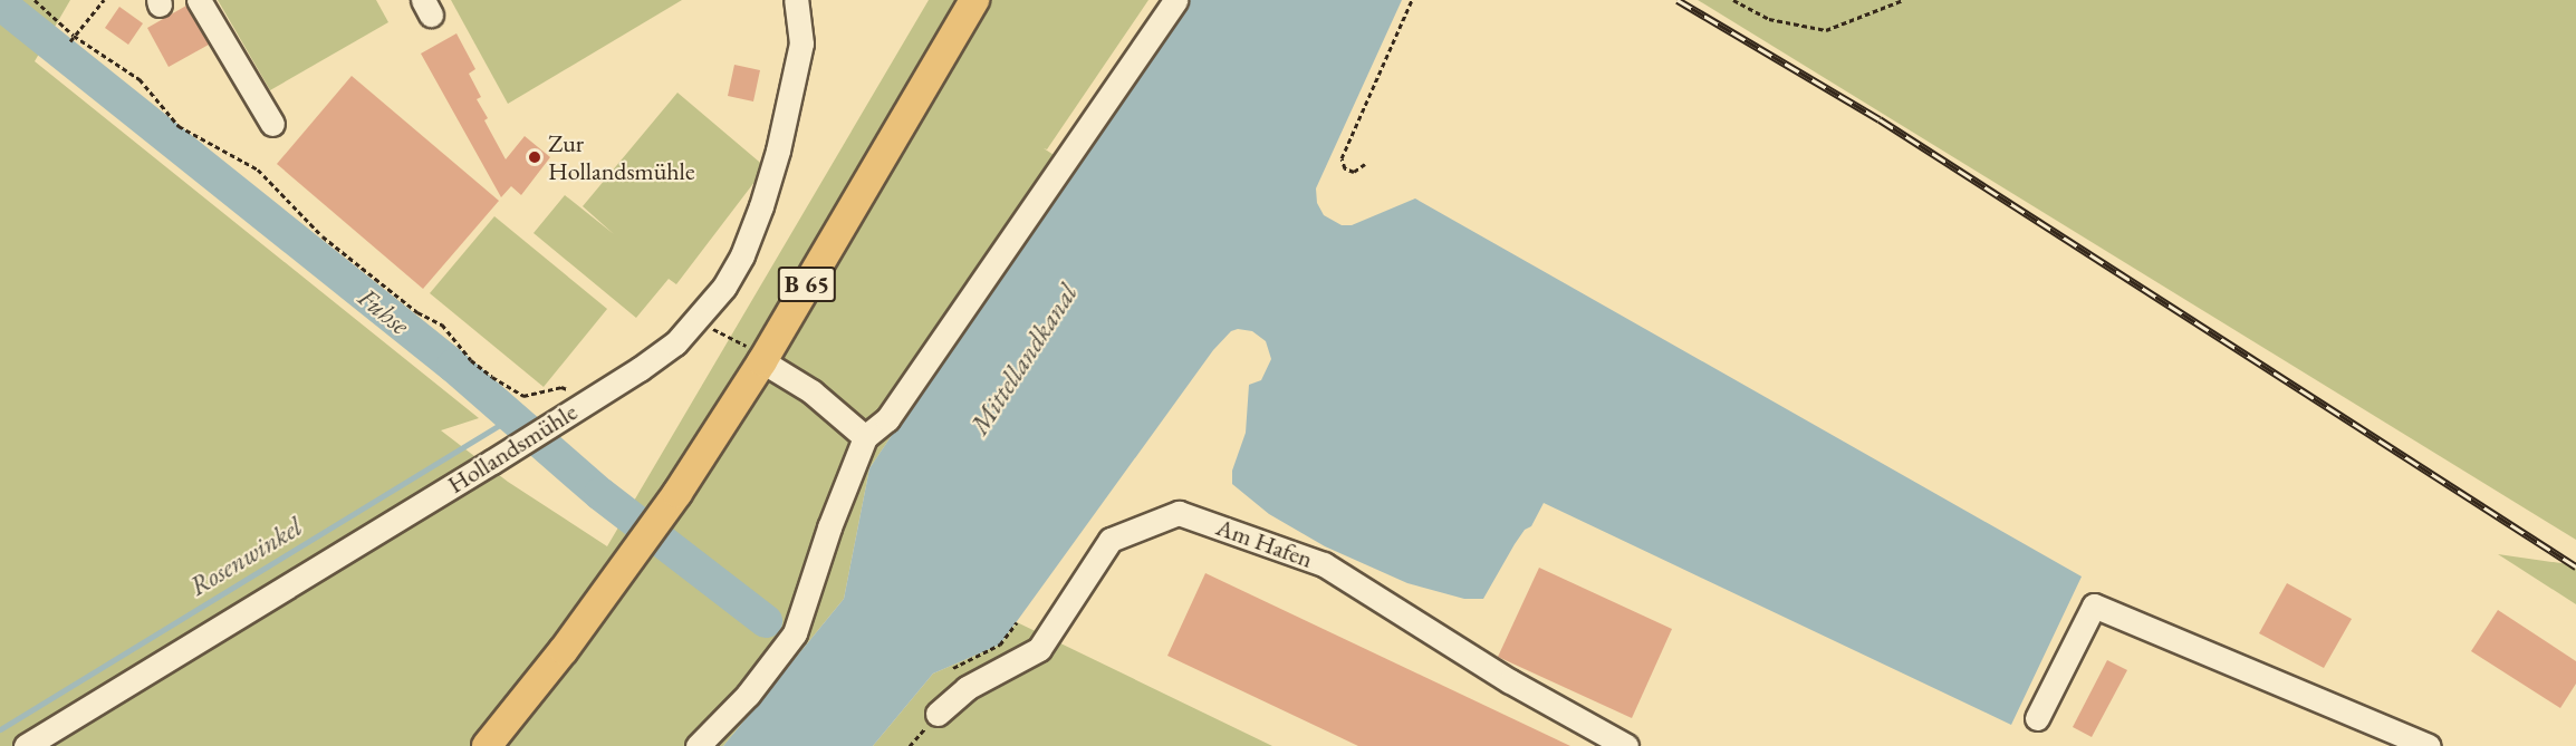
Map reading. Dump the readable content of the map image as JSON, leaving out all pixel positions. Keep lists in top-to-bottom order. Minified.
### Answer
{"streets":{"main road":["B 65"],"street":["Hollandsmühle","Am Hafen"]},"water":["Fuhse","Mittellandkanal","Rosenwinkel"],"places":["Zur Hollandsmühle"]}
